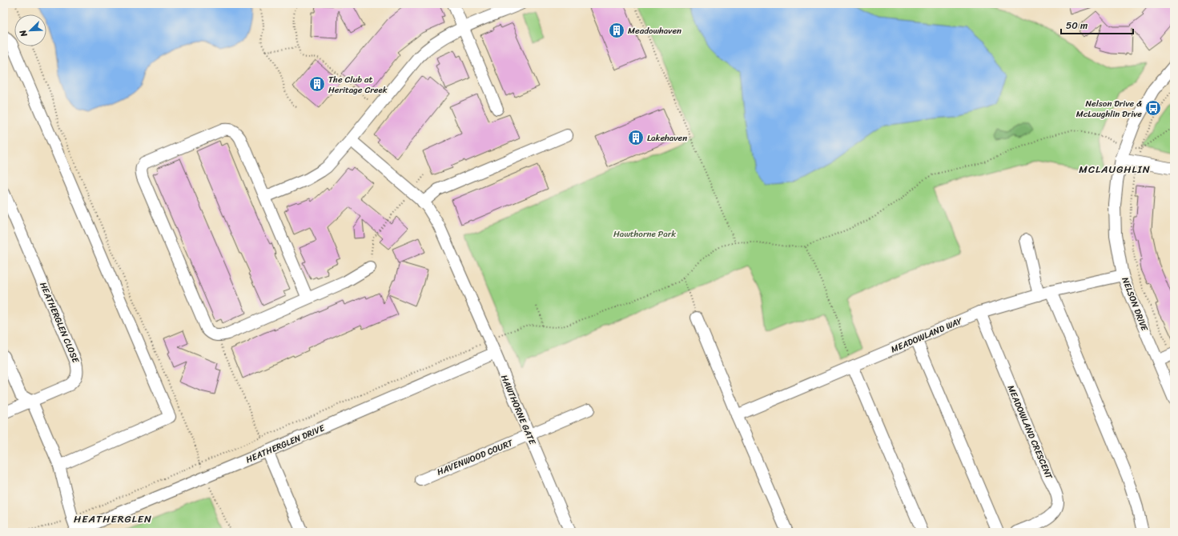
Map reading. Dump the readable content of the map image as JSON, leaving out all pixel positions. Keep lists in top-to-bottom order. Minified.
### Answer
{"streets":{"street":["NELSON DRIVE","HEATHERGLEN CLOSE","MEADOWLAND WAY","HAWTHORNE GATE","MEADOWLAND CRESCENT","HEATHERGLEN DRIVE","HAVENWOOD COURT"]},"crossings":[["NELSON DRIVE","MEADOWLAND WAY"],["MEADOWLAND WAY","MEADOWLAND CRESCENT"],["HAWTHORNE GATE","HEATHERGLEN DRIVE"],["HAWTHORNE GATE","HAVENWOOD COURT"]],"districts":["MCLAUGHLIN","HEATHERGLEN"],"parks":["Hawthorne Park"],"places":{"building":["Meadowhaven","The Club at Heritage Creek","Lakehaven"],"bus stop":["Nelson Drive & McLaughlin Drive"]},"scale_bar":"50 m","north":"bottom left"}
